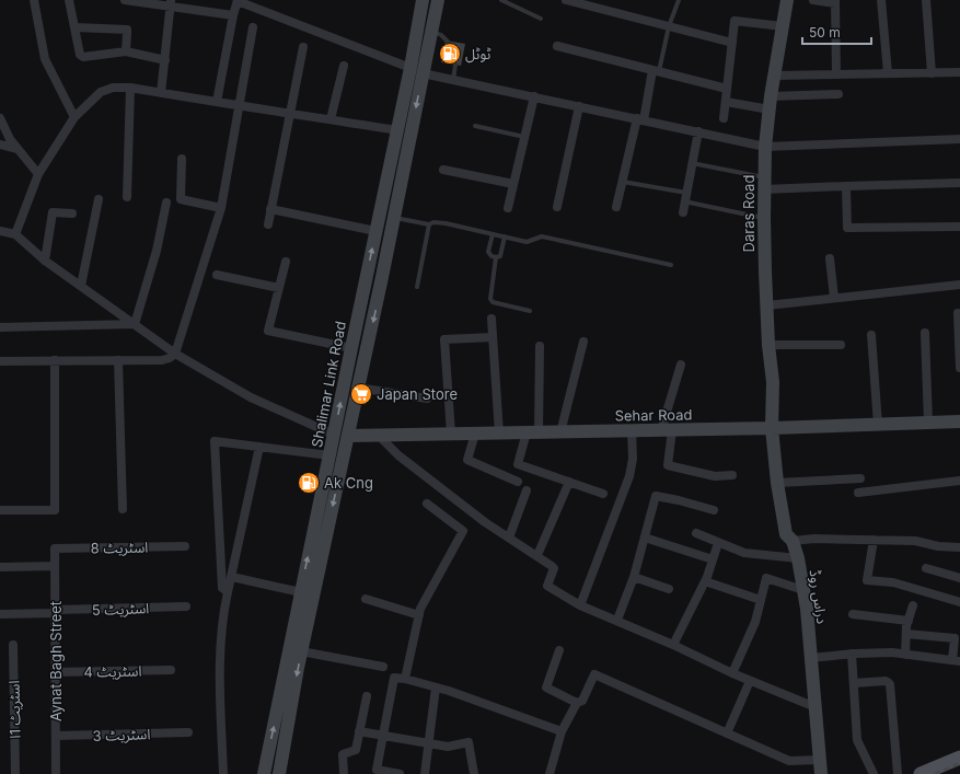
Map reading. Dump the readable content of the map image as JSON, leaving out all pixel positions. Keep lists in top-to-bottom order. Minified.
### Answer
{"streets":{"main road":["Daras Road","Shalimar Link Road","Sehar Road","دراس روڈ"],"street":["اسٹریٹ 8","اسٹریٹ 5","Aynat Bagh Street","اسٹریٹ 4","اسٹریٹ 1ا","اسٹریٹ 3"]},"crossings":[["Daras Road","Sehar Road"],["Daras Road","دراس روڈ"],["Shalimar Link Road","Sehar Road"],["Sehar Road","دراس روڈ"],["اسٹریٹ 8","Aynat Bagh Street"],["اسٹریٹ 5","Aynat Bagh Street"],["Aynat Bagh Street","اسٹریٹ 4"],["Aynat Bagh Street","اسٹریٹ 3"]],"places":{"fuel station":["ٹوٹل","Ak Cng"],"supermarket":["Japan Store"]},"scale_bar":"50 m"}
